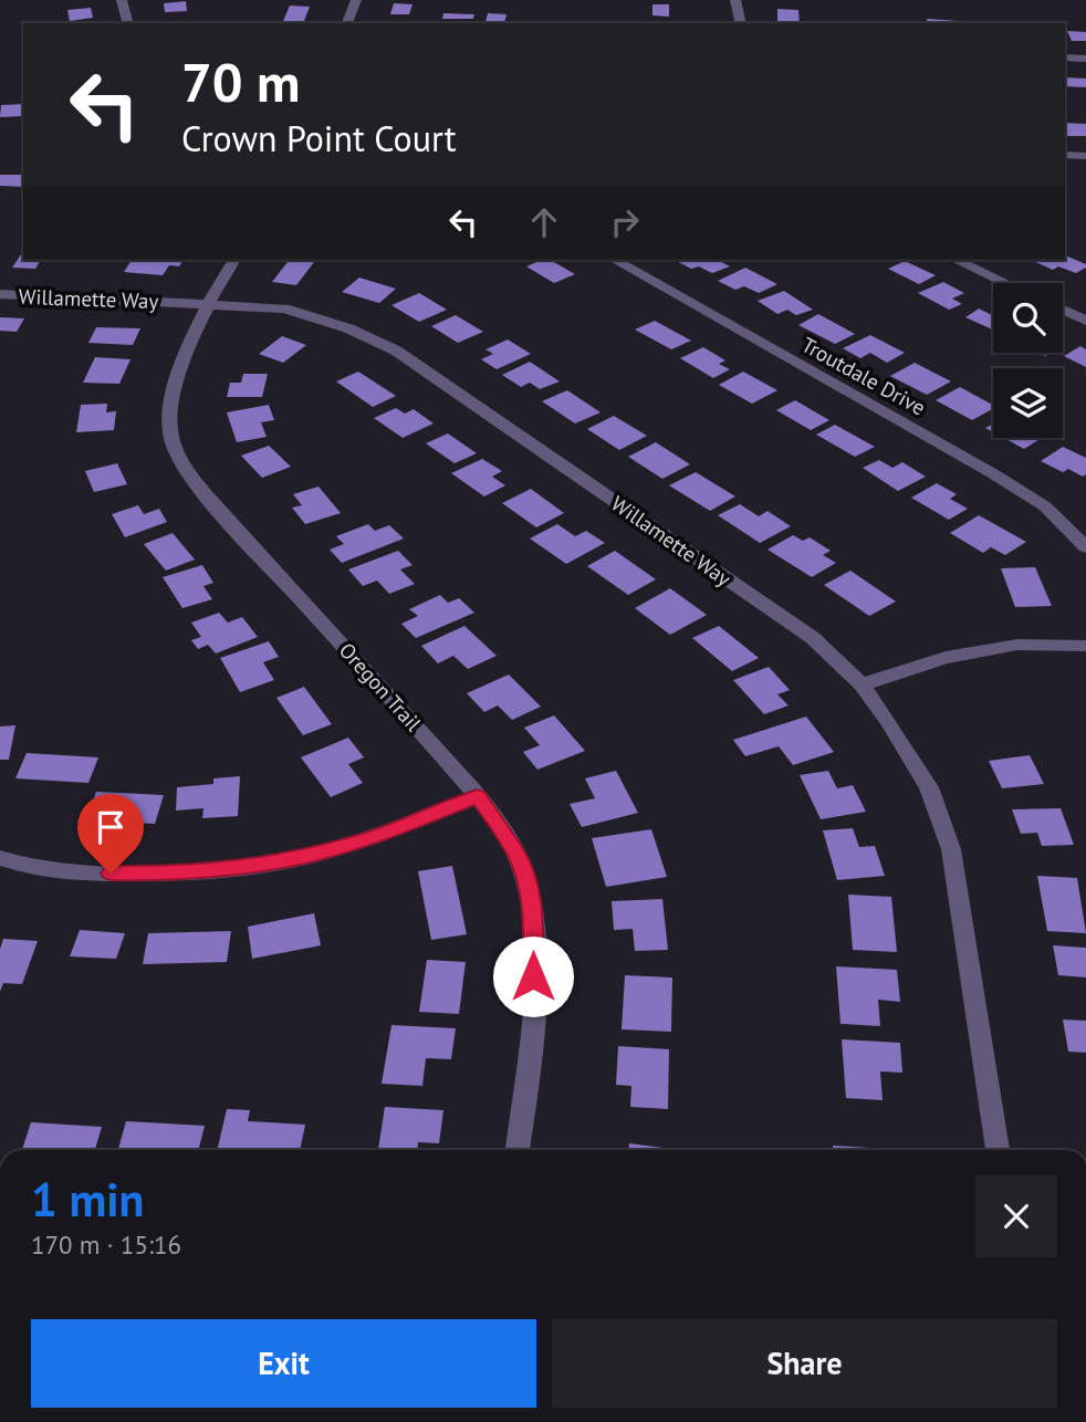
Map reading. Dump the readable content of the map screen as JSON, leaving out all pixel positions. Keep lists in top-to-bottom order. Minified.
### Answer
{"streets":{"street":["Willamette Way","Troutdale Drive","Oregon Trail"]},"crossings":[["Willamette Way","Oregon Trail"]],"page":{"turn":["70 m","Crown Point Court"],"heading":["1 min","170 m · 15:16"],"buttons":["Exit","Share"]}}
